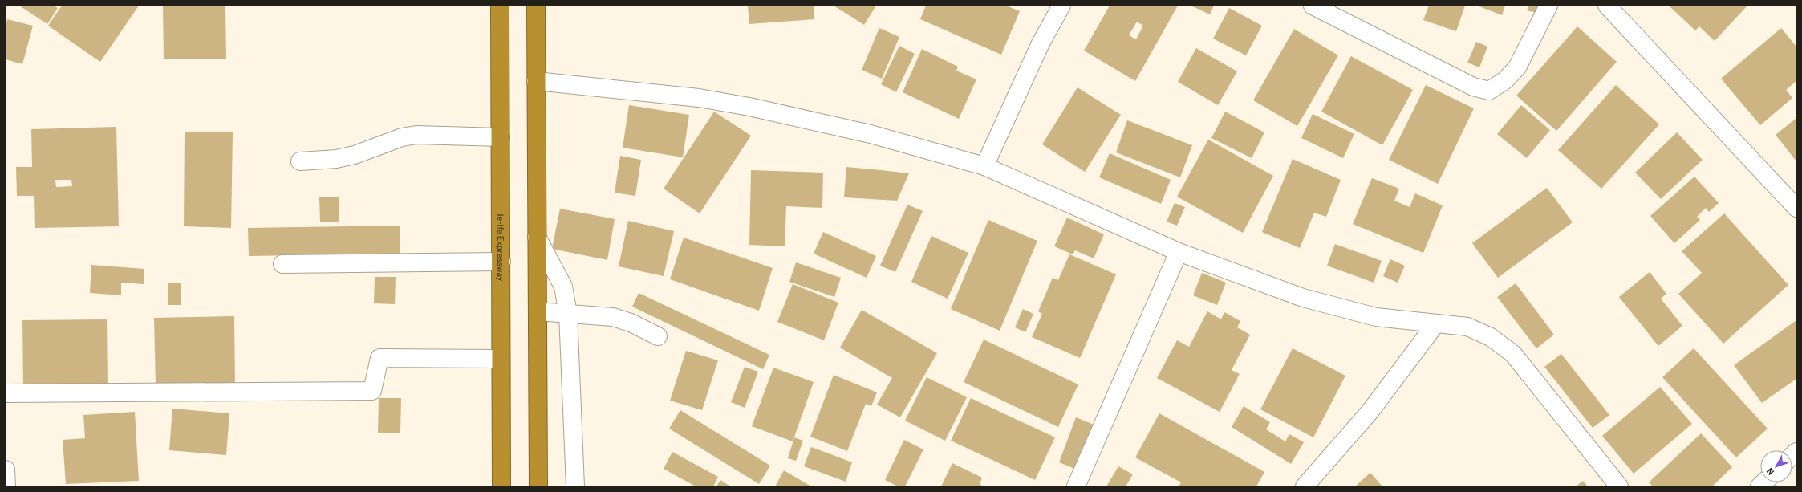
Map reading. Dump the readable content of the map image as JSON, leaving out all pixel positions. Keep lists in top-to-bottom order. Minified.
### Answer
{"streets":{"highway":["Ile-Ife Expressway"]},"north":"bottom left"}
